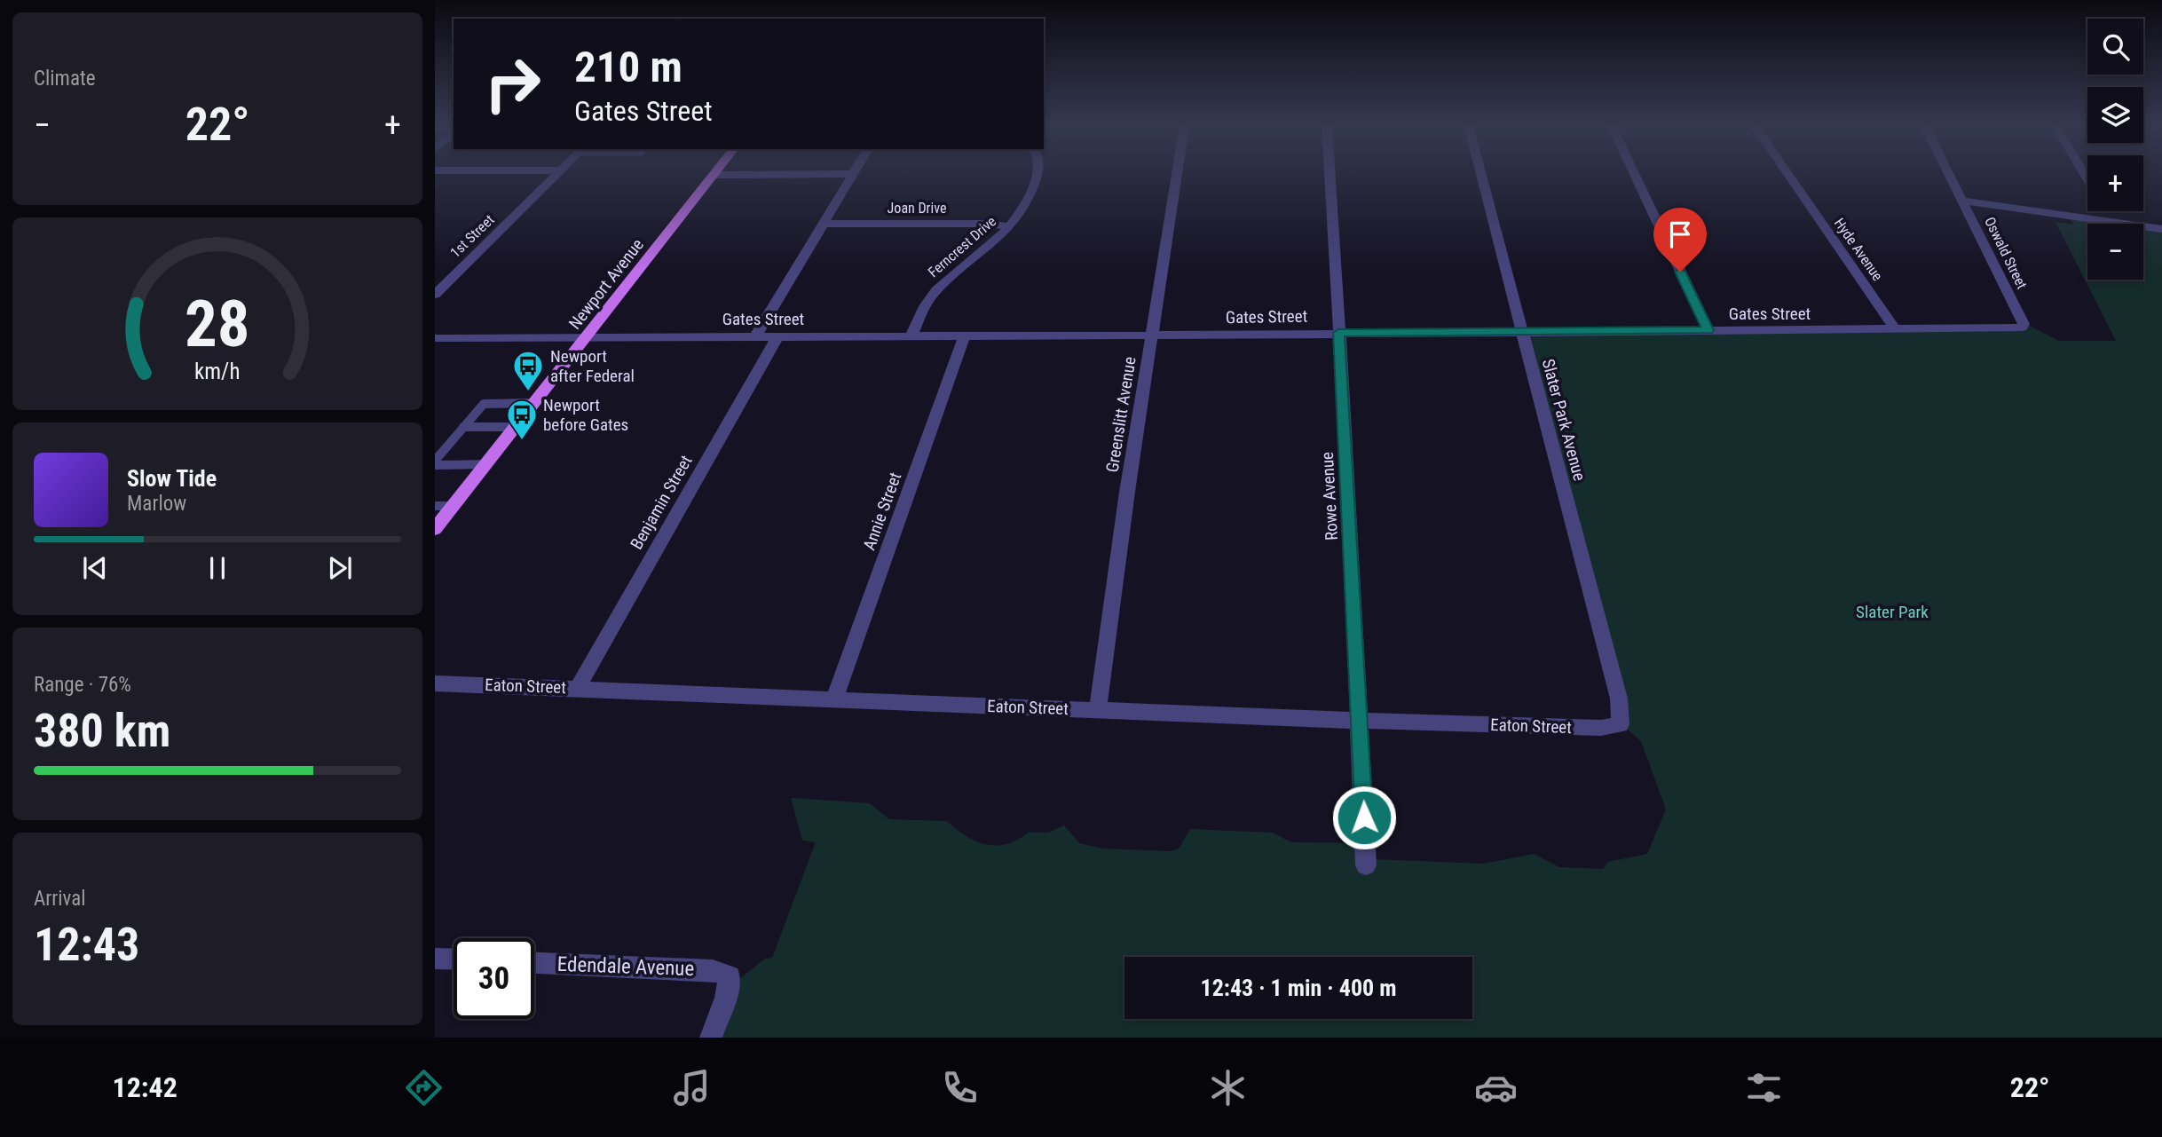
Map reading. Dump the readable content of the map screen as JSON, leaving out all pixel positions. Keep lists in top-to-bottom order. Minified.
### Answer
{"streets":{"main road":["Newport Avenue"],"street":["Joan Drive","1st Street","Ferncrest Drive","Hyde Avenue","Oswald Street","Gates Street","Greenslitt Avenue","Slater Park Avenue","Rowe Avenue","Benjamin Street","Annie Street","Eaton Street","Edendale Avenue"]},"crossings":[["Joan Drive","Ferncrest Drive"],["Ferncrest Drive","Gates Street"],["Hyde Avenue","Gates Street"],["Oswald Street","Gates Street"],["Newport Avenue","Gates Street"],["Gates Street","Greenslitt Avenue"],["Gates Street","Slater Park Avenue"],["Gates Street","Rowe Avenue"],["Gates Street","Benjamin Street"],["Gates Street","Annie Street"],["Greenslitt Avenue","Eaton Street"],["Slater Park Avenue","Eaton Street"],["Rowe Avenue","Eaton Street"],["Benjamin Street","Eaton Street"],["Annie Street","Eaton Street"]],"parks":["Slater Park"],"places":{"bus stop":["Newport after Federal","Newport before Gates"]},"page":{"tile":["Climate",["Range · 76%","380 km"],["Arrival","12:43"]],"map_buttons":["+","−"],"turn":["210 m","Gates Street"],"heat":["−","22°","+"],"song":["Slow Tide","Marlow"],"limit":"30","trip":"12:43 · 1 min · 400 m","tabs":["12:42","22°"],"gauge":["28","km/h"]}}
